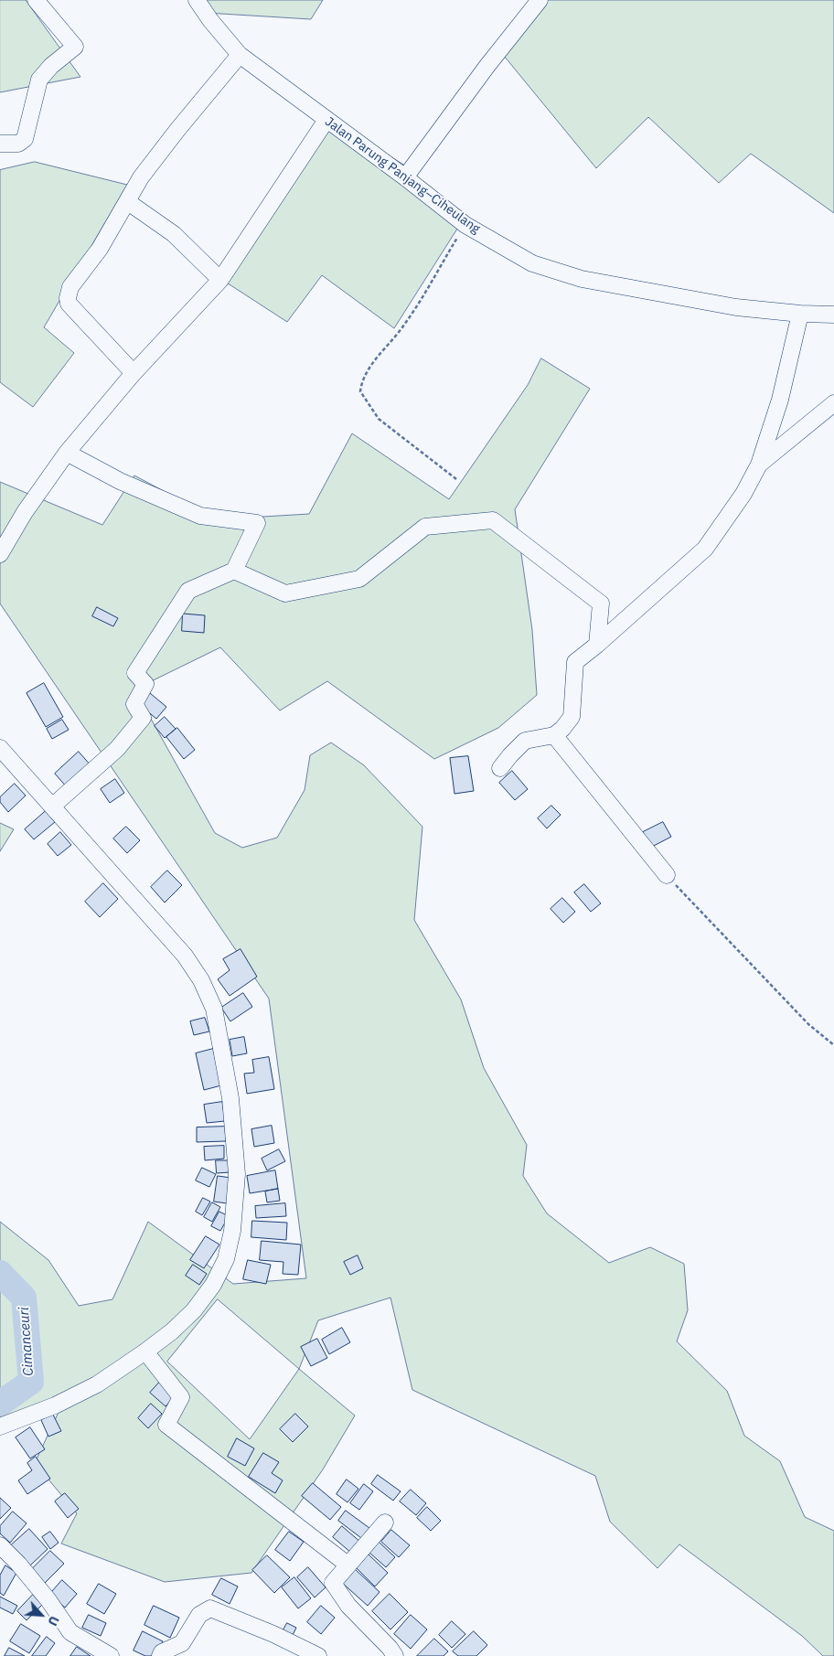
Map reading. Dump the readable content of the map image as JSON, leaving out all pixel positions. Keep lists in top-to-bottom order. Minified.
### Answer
{"streets":{"street":["Jalan Parung Panjang–Ciheulang"]},"water":["Cimanceuri"],"north":"bottom right"}
